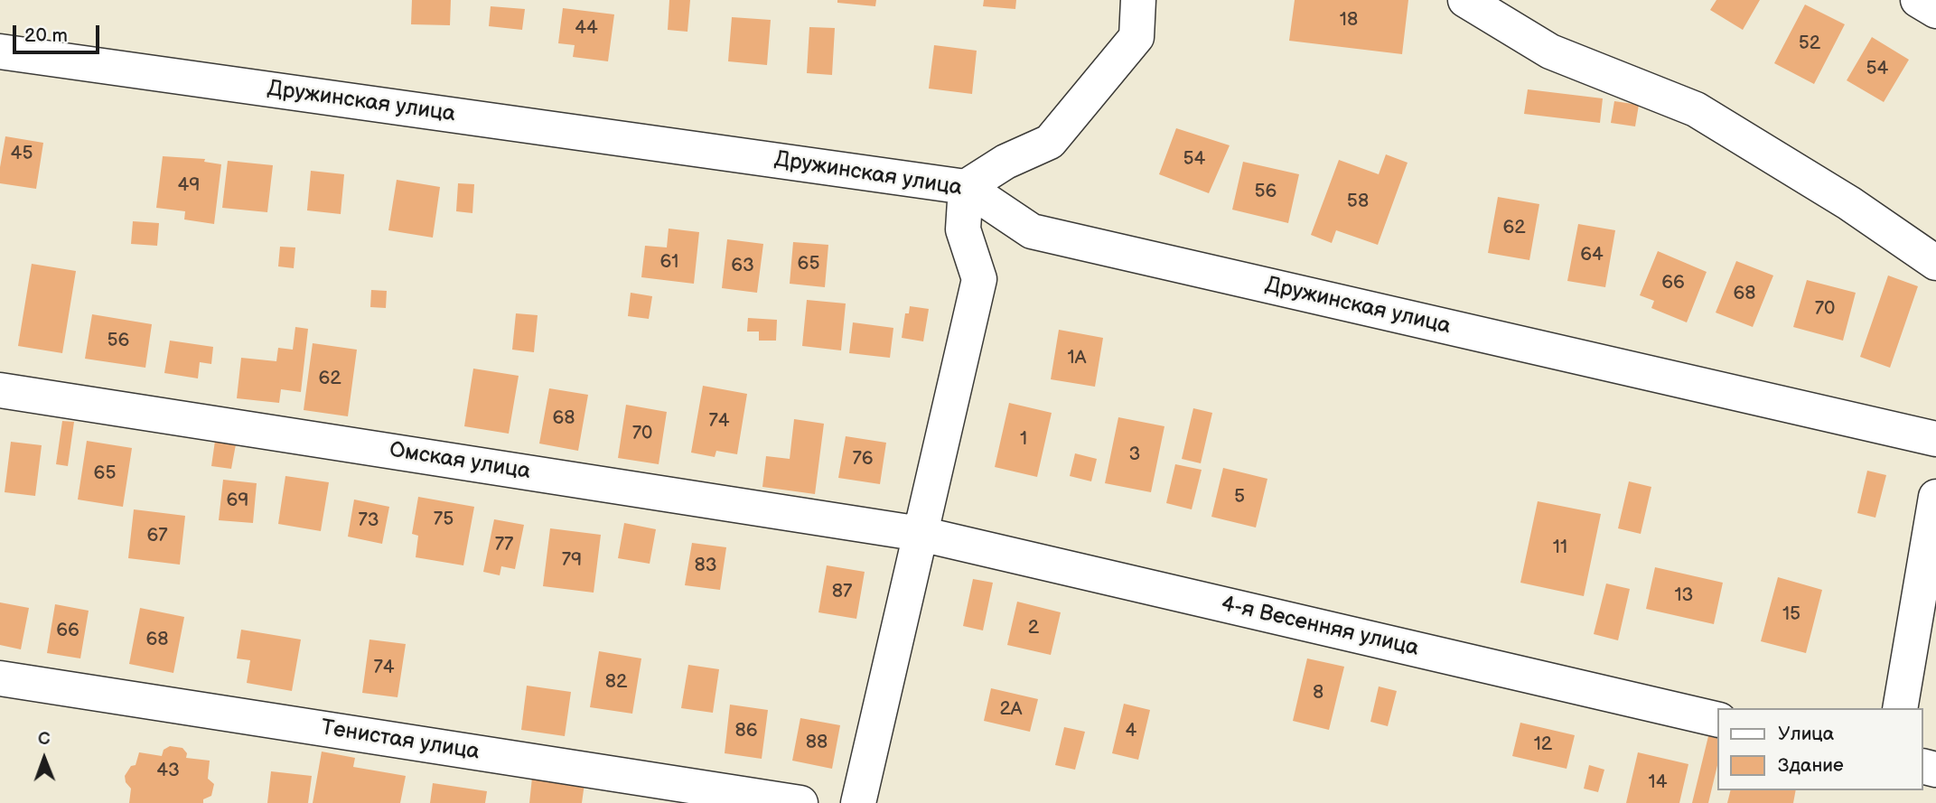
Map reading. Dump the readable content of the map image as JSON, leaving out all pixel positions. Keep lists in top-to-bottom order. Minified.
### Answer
{"streets":{"street":["Дружинская улица","Омская улица","4-я Весенняя улица","Тенистая улица"]},"crossings":[["Омская улица","4-я Весенняя улица"]],"house_numbers":["18","44","52","54","45","54","49","56","58","62","64","61","65","63","66","68","70","56","1А","62","68","74","70","1","3","76","65","5","69","75","73","67","77","11","79","83","87","13","15","2","66","68","74","82","8","2А","86","4","88","12","43","14"],"legend":["Улица","Здание"],"scale_bar":"20 m","north":"top"}
